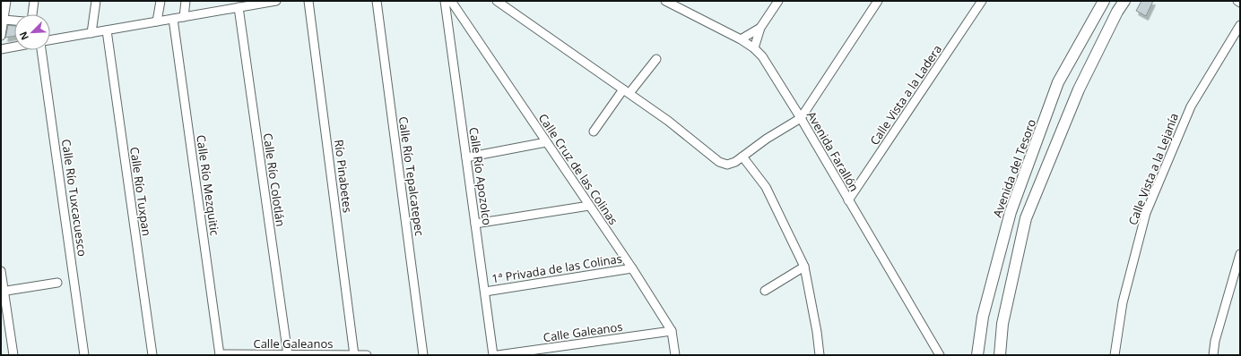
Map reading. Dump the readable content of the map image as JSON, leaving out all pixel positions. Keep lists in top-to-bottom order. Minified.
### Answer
{"streets":{"main road":["Avenida del Tesoro"],"street":["Calle Vista a la Ladera","Avenida Farallón","Calle Cruz de las Colinas","Calle Vista a la Lejanía","Río Pinabetes","Calle Río Tepalcatepec","Calle Río Apozolco","Calle Río Colotlán","Calle Río Mezquitic","Calle Río Tuxpan","Calle Río Tuxcacuesco","1ª Privada de las Colinas","Calle Galeanos"]},"crossings":[["Calle Vista a la Ladera","Avenida Farallón"],["Calle Cruz de las Colinas","1ª Privada de las Colinas"],["Calle Cruz de las Colinas","Calle Galeanos"],["Río Pinabetes","Calle Galeanos"],["Calle Río Apozolco","1ª Privada de las Colinas"],["Calle Río Colotlán","Calle Galeanos"],["Calle Río Mezquitic","Calle Galeanos"]],"north":"bottom left"}
